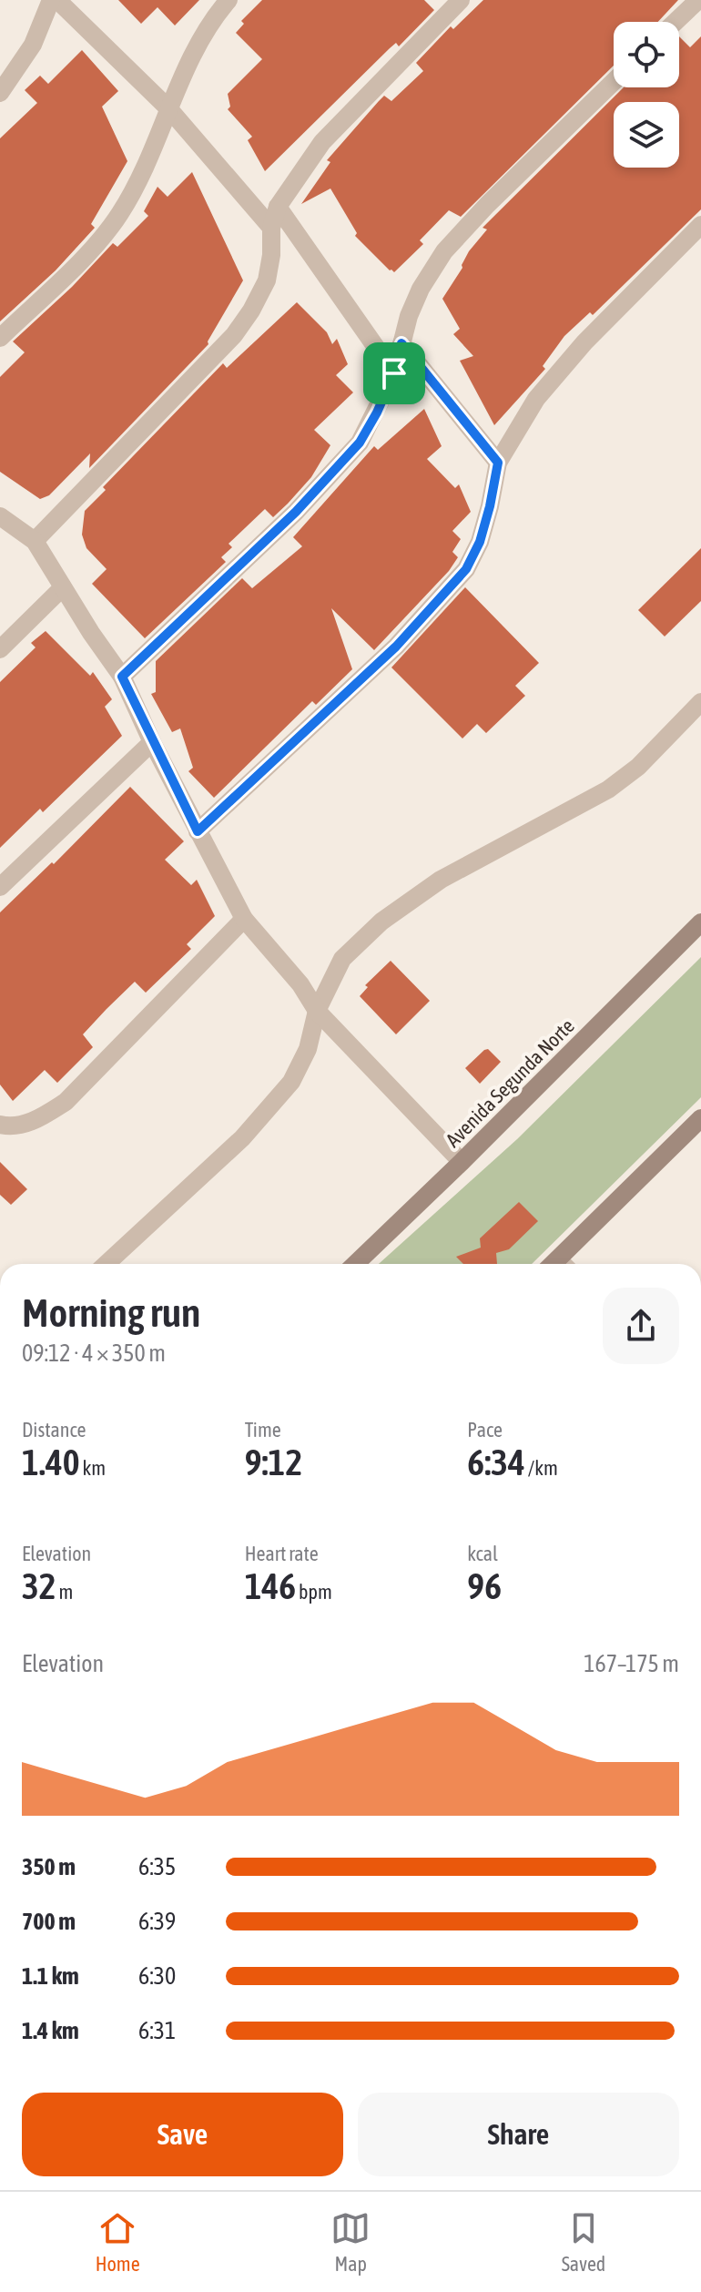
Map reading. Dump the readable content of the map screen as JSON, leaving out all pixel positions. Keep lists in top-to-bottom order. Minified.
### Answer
{"streets":{"main road":["Avenida Segunda Norte"]},"page":{"heading":["Morning run","09:12 · 4 × 350 m"],"stats":[["Distance","1.40 km"],["Time","9:12"],["Pace","6:34 /km"],["Elevation","32 m"],["Heart rate","146 bpm"],["kcal","96"]],"chart":["Elevation","167–175 m"],"list":[{"name":"350 m","note":"6:35"},{"name":"700 m","note":"6:39"},{"name":"1.1 km","note":"6:30"},{"name":"1.4 km","note":"6:31"}],"buttons":["Save","Share"],"tabs":["Home","Map","Saved"]}}
